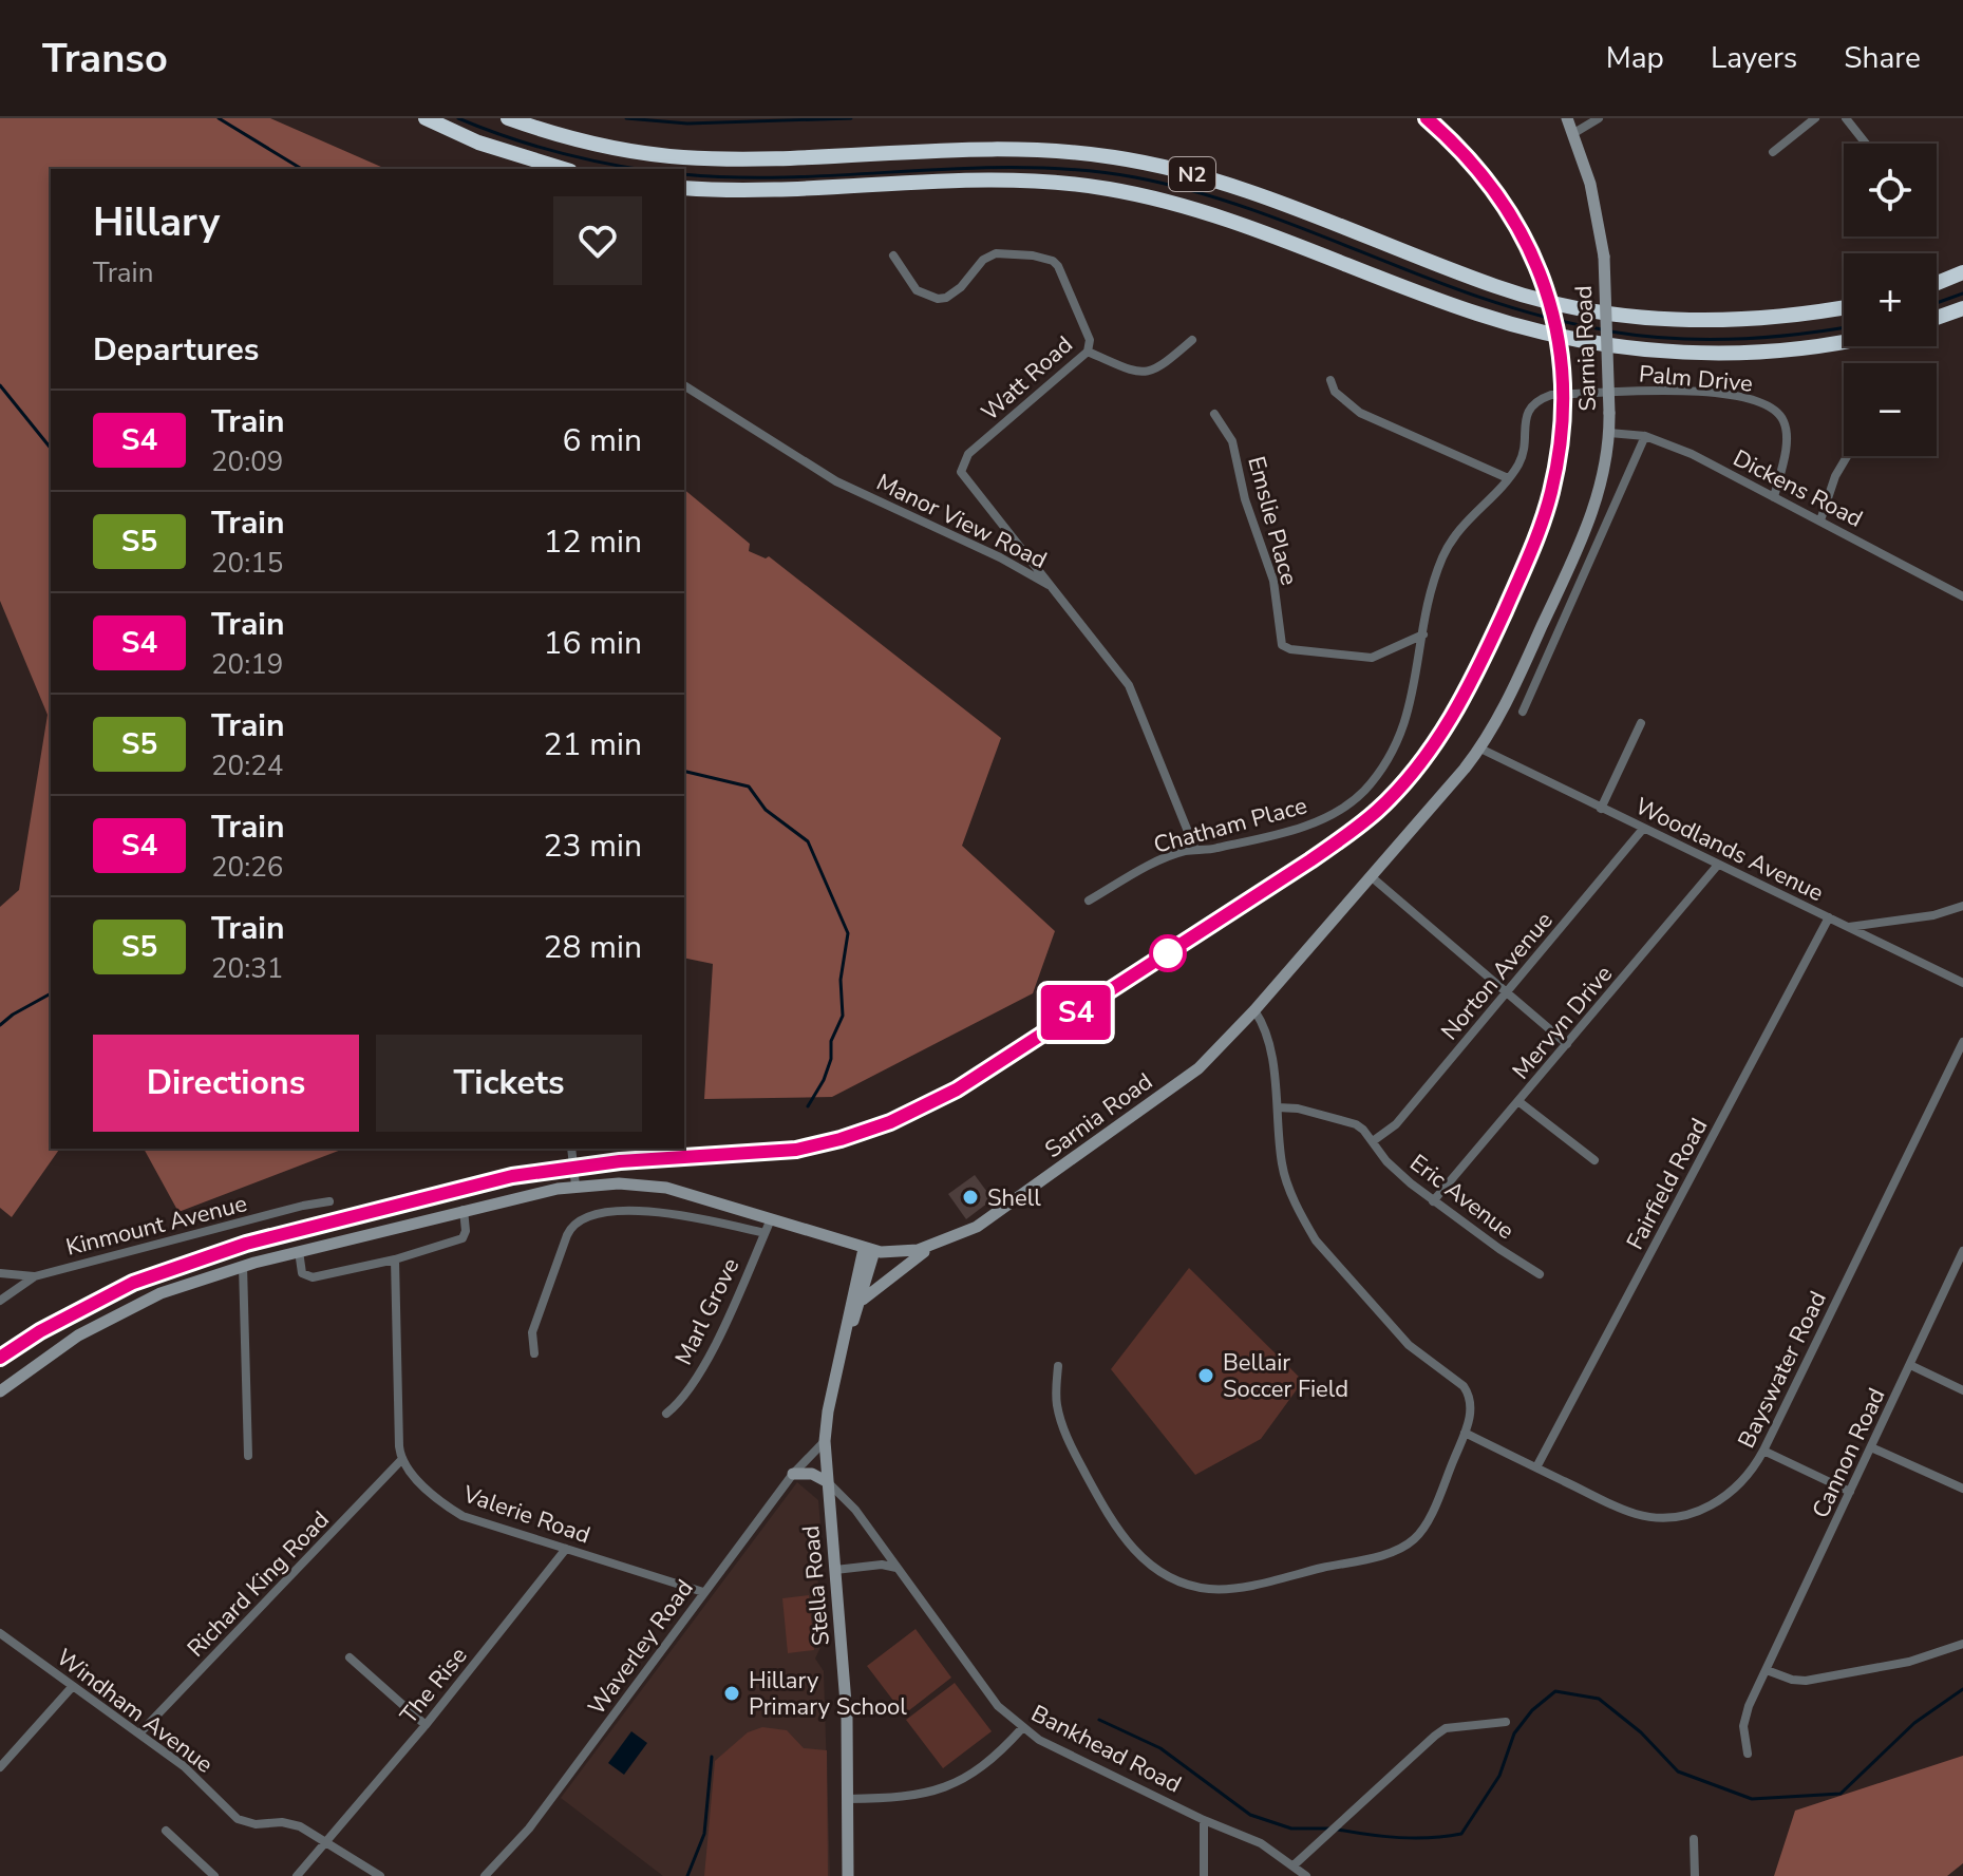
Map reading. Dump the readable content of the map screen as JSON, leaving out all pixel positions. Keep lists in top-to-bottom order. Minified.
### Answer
{"streets":{"highway":["N2"],"main road":["Sarnia Road","Stella Road"],"street":["Watt Road","Palm Drive","Dickens Road","Manor View Road","Emslie Place","Chatham Place","Woodlands Avenue","Norton Avenue","Mervyn Drive","Fairfield Road","Eric Avenue","Kinmount Avenue","Marl Grove","Bayswater Road","Cannon Road","Valerie Road","Richard King Road","Waverley Road","The Rise","Windham Avenue","Bankhead Road"]},"crossings":[["Sarnia Road","Dickens Road"],["Sarnia Road","Woodlands Avenue"],["Sarnia Road","Marl Grove"],["Sarnia Road","Stella Road"],["Watt Road","Manor View Road"],["Palm Drive","Dickens Road"],["Palm Drive","Emslie Place"],["Palm Drive","Chatham Place"],["Manor View Road","Chatham Place"],["Emslie Place","Chatham Place"],["Woodlands Avenue","Norton Avenue"],["Woodlands Avenue","Mervyn Drive"],["Woodlands Avenue","Fairfield Road"],["Norton Avenue","Eric Avenue"],["Mervyn Drive","Eric Avenue"],["Fairfield Road","Bayswater Road"],["Valerie Road","Richard King Road"],["Valerie Road","Waverley Road"],["Valerie Road","The Rise"],["Richard King Road","Windham Avenue"],["Stella Road","Waverley Road"],["Stella Road","Bankhead Road"],["The Rise","Windham Avenue"]],"places":["Shell","Bellair Soccer Field","Hillary Primary School"],"page":{"header":"Transo","nav":["Map","Layers","Share"],"on_map":"S4","map_buttons":["+","−"],"heading":[["Hillary","Train"],"Departures"],"list":[{"mark":"S4","name":"Train","note":"20:09","value":"6 min"},{"mark":"S5","name":"Train","note":"20:15","value":"12 min"},{"mark":"S4","name":"Train","note":"20:19","value":"16 min"},{"mark":"S5","name":"Train","note":"20:24","value":"21 min"},{"mark":"S4","name":"Train","note":"20:26","value":"23 min"},{"mark":"S5","name":"Train","note":"20:31","value":"28 min"}],"buttons":["Directions","Tickets"]}}
